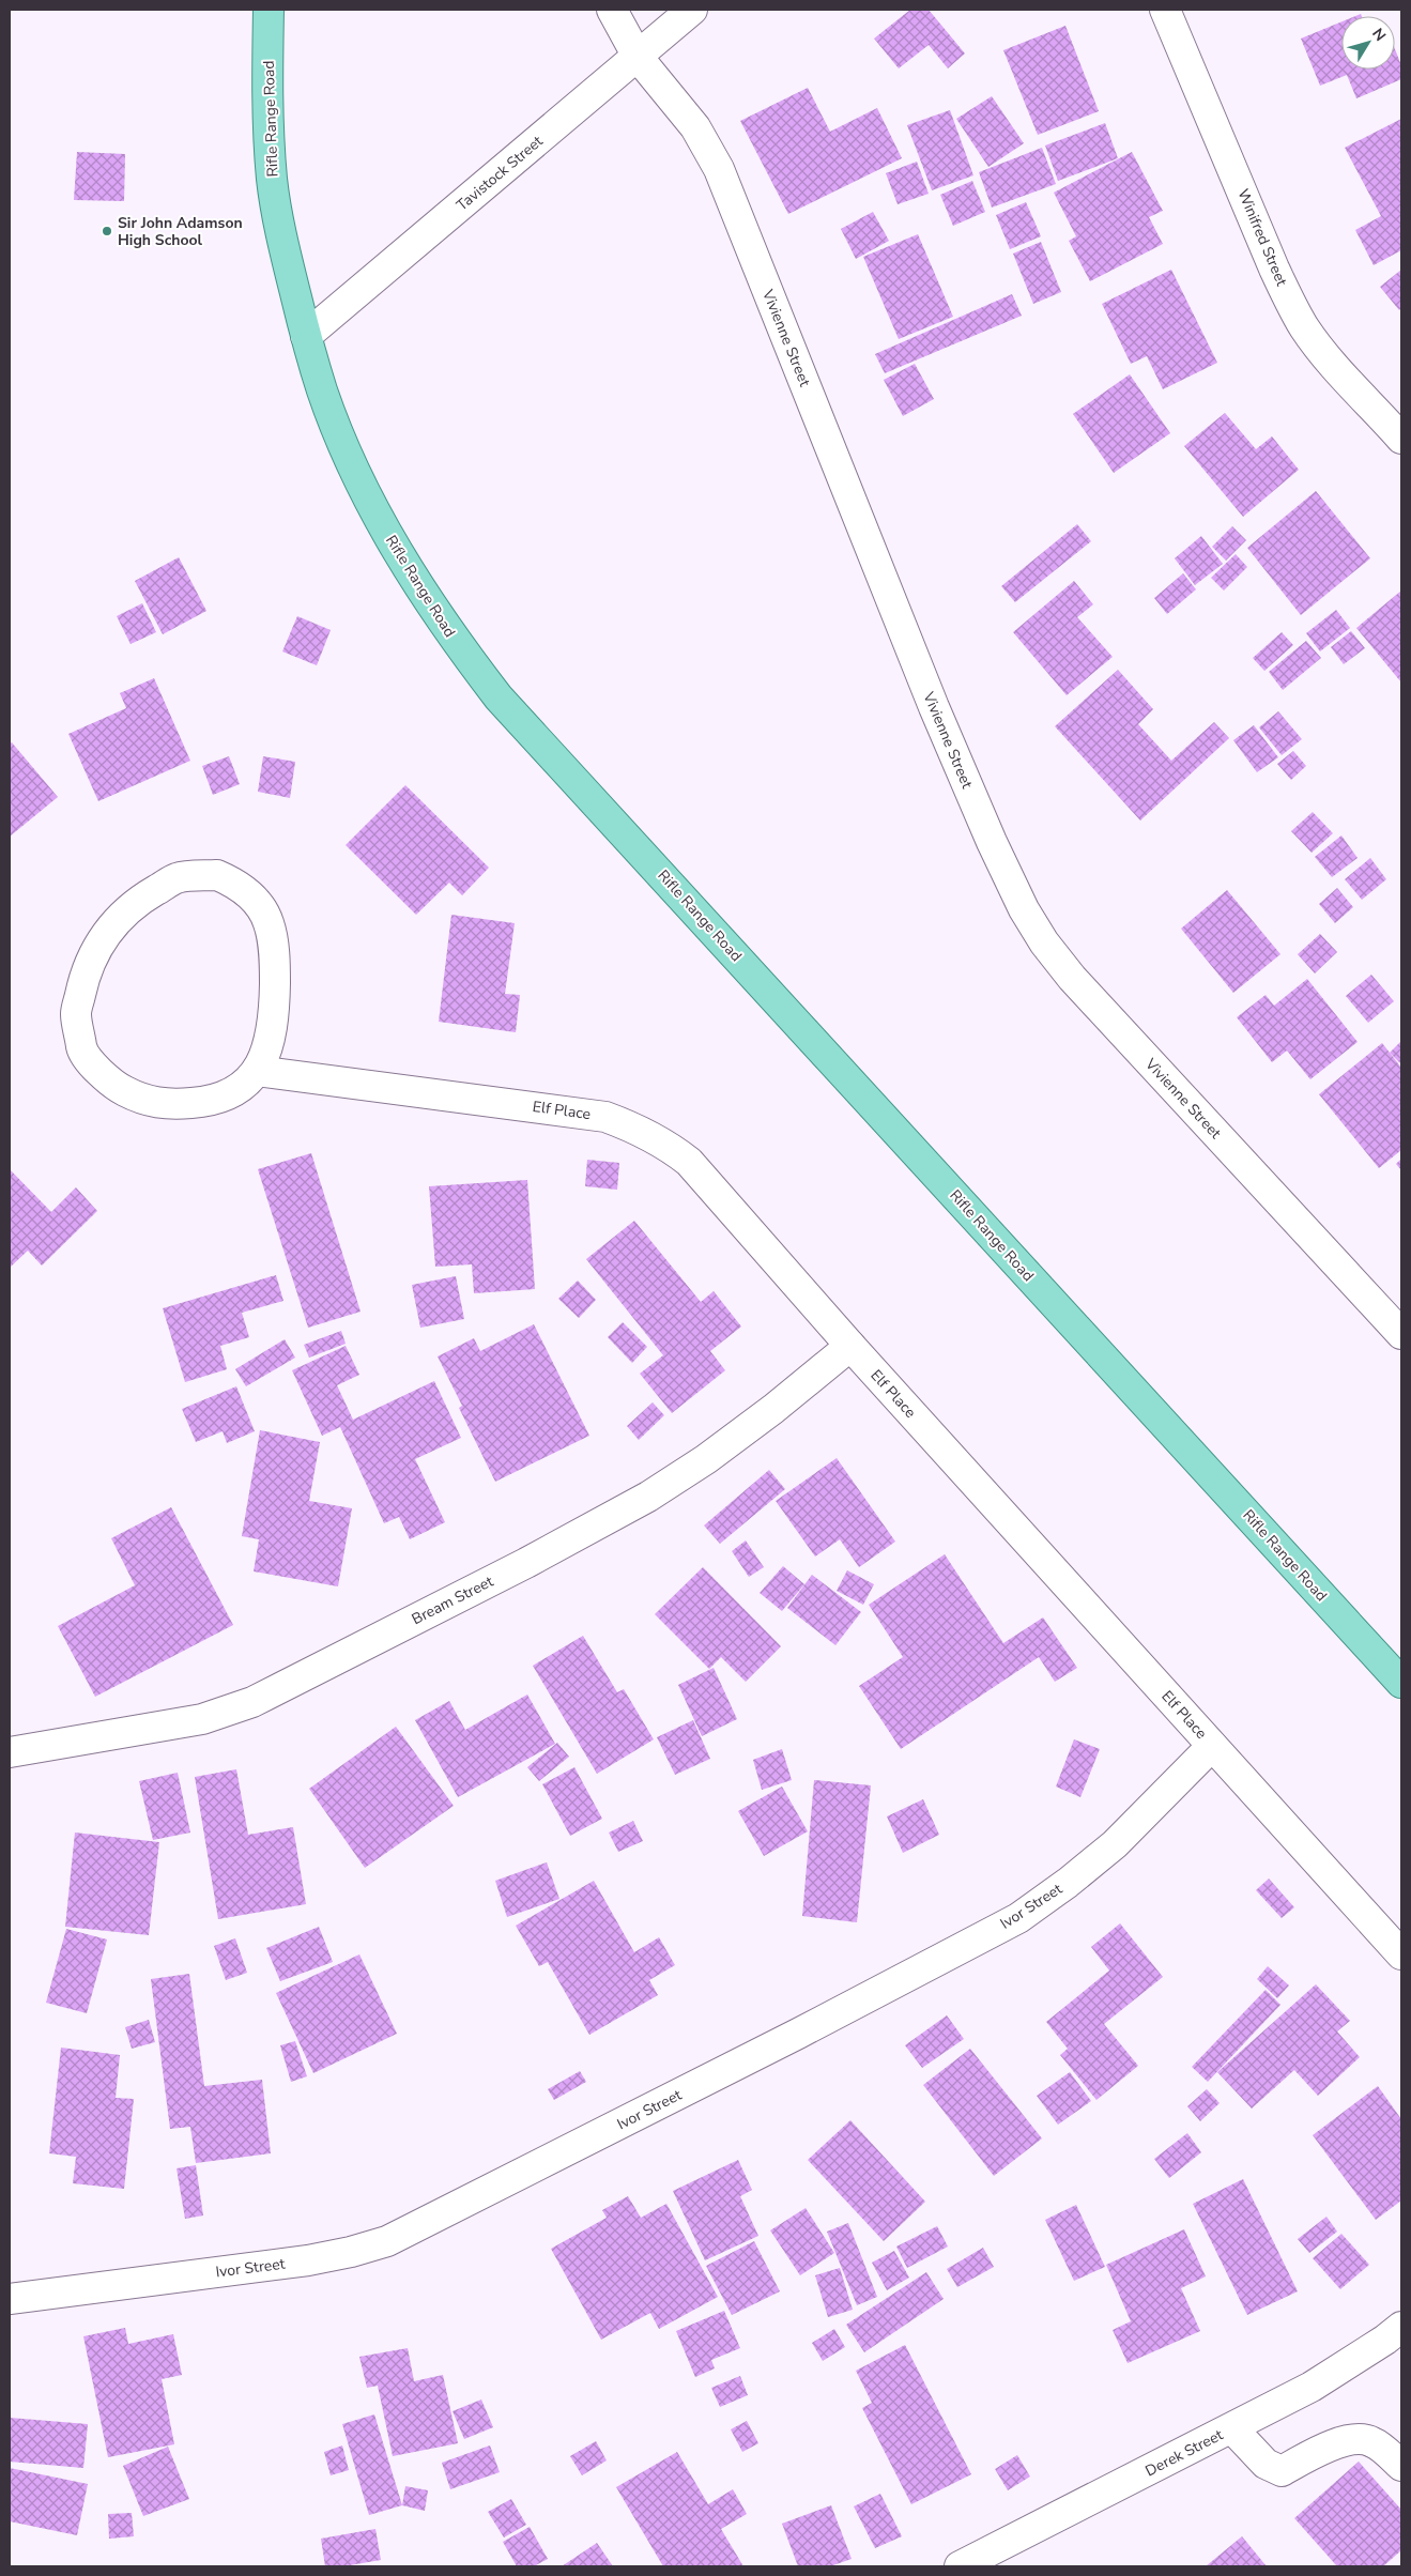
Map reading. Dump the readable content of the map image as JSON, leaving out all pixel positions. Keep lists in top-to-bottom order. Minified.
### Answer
{"streets":{"main road":["Rifle Range Road"],"street":["Tavistock Street","Winifred Street","Vivienne Street","Elf Place","Bream Street","Ivor Street","Derek Street"]},"crossings":[["Rifle Range Road","Tavistock Street"],["Tavistock Street","Vivienne Street"],["Elf Place","Bream Street"],["Elf Place","Ivor Street"]],"places":["Sir John Adamson High School"],"north":"top right"}
